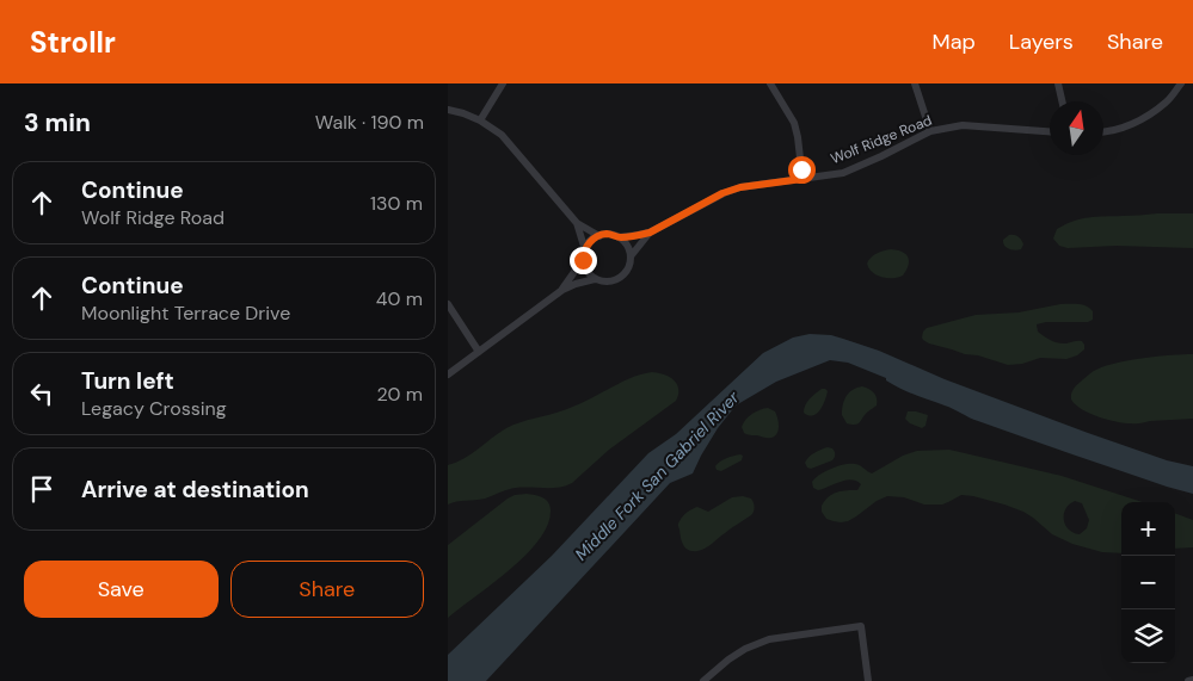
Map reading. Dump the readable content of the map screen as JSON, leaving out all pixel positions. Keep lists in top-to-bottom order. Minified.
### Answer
{"streets":{"street":["Wolf Ridge Road"]},"water":["Middle Fork San Gabriel River"],"north":"top","page":{"header":"Strollr","nav":["Map","Layers","Share"],"heading":["3 min","Walk · 190 m"],"list":[["Continue","Wolf Ridge Road","130 m"],["Continue","Moonlight Terrace Drive","40 m"],["Turn left","Legacy Crossing","20 m"],"Arrive at destination"],"map_buttons":["+","−"],"buttons":["Save","Share"]}}
